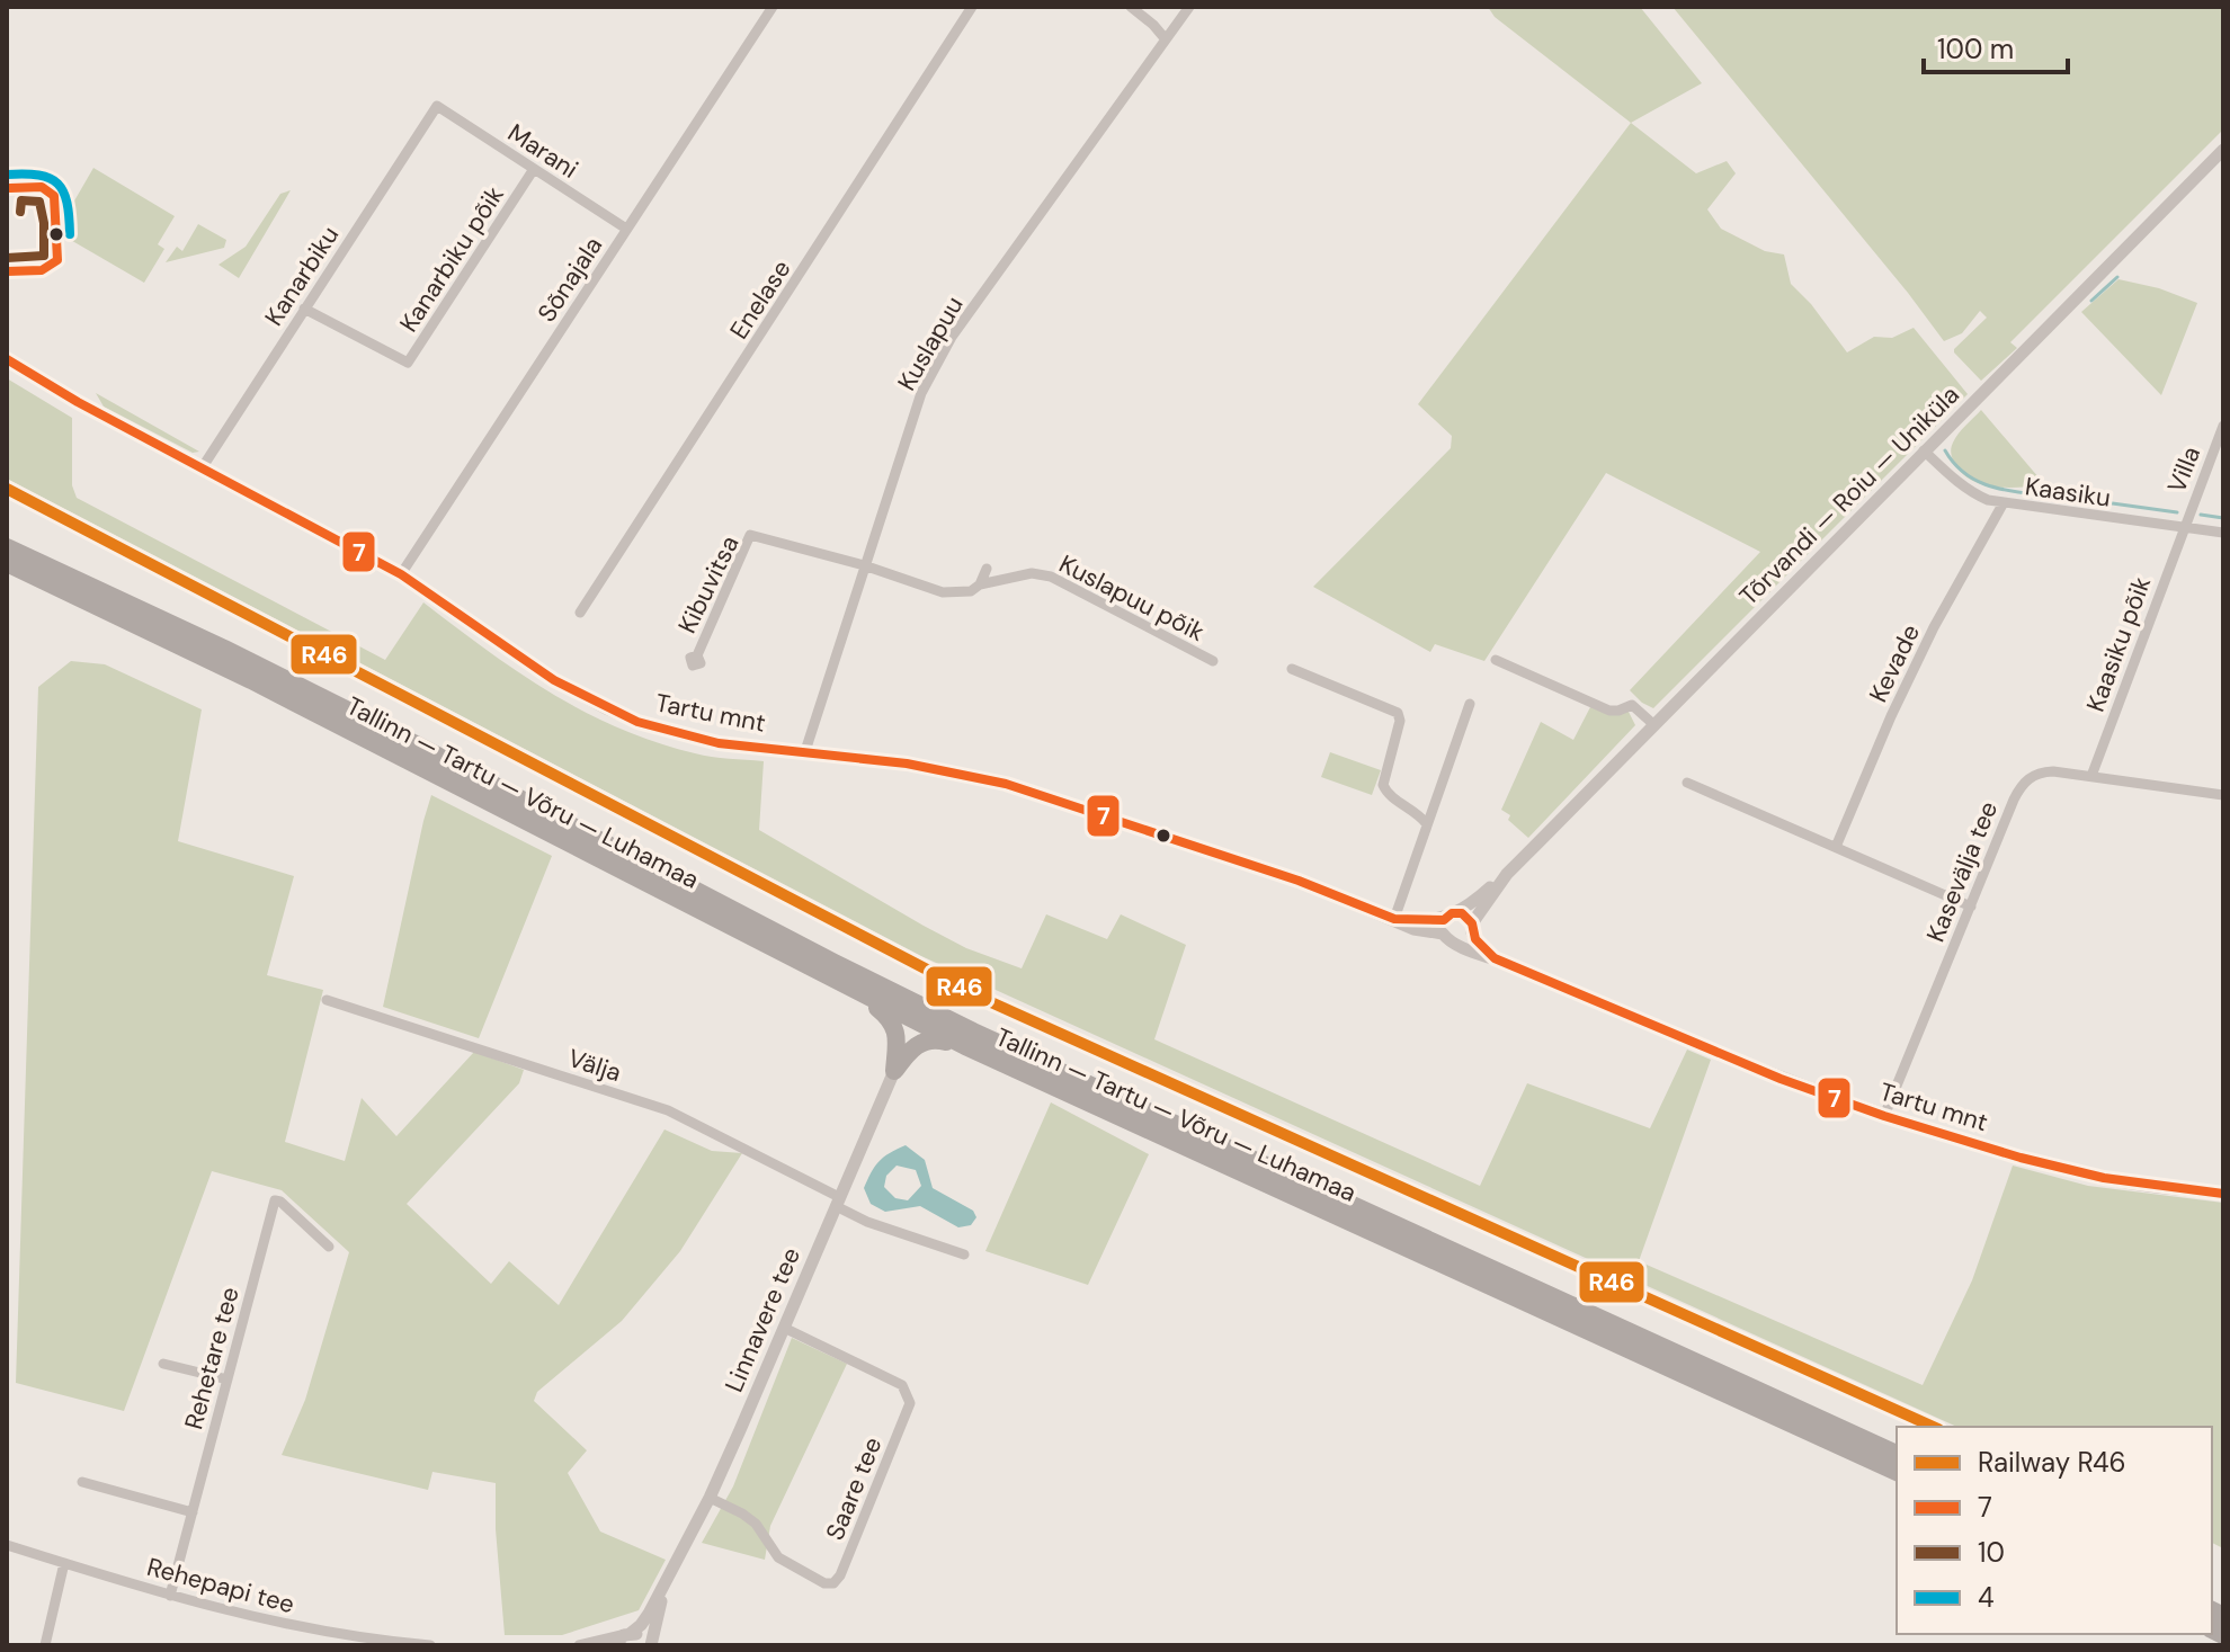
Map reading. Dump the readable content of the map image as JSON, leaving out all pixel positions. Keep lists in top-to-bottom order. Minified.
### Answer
{"streets":{"highway":["Tallinn — Tartu — Võru — Luhamaa"],"street":["Marani","Kanarbiku põik","Kanarbiku","Sõnajala","Enelase","Kuslapuu","Villa","Kaasiku","Tõrvandi — Roiu — Uniküla","Kibuvitsa","Kuslapuu põik","Kaasiku põik","Kevade","Tartu mnt","Kasevälja tee","Välja","Linnavere tee","Rehetare tee","Saare tee","Rehepapi tee"]},"crossings":[["Marani","Kanarbiku põik"],["Marani","Kanarbiku"],["Marani","Sõnajala"],["Kanarbiku põik","Kanarbiku"],["Kanarbiku","Tartu mnt"],["Sõnajala","Tartu mnt"],["Kuslapuu","Kibuvitsa"],["Kuslapuu","Kuslapuu põik"],["Kuslapuu","Tartu mnt"],["Villa","Kaasiku"],["Villa","Kaasiku põik"],["Kaasiku","Tõrvandi — Roiu — Uniküla"],["Kaasiku","Kaasiku põik"],["Kaasiku","Kevade"],["Tõrvandi — Roiu — Uniküla","Tartu mnt"],["Kibuvitsa","Kuslapuu põik"],["Kaasiku põik","Kasevälja tee"],["Tartu mnt","Kasevälja tee"],["Välja","Linnavere tee"],["Linnavere tee","Saare tee"],["Rehetare tee","Rehepapi tee"]],"lines":["transit line 4","transit line 7","transit line 10","rail line R46"],"legend":["Railway R46","7","10","4"],"scale_bar":"100 m"}
